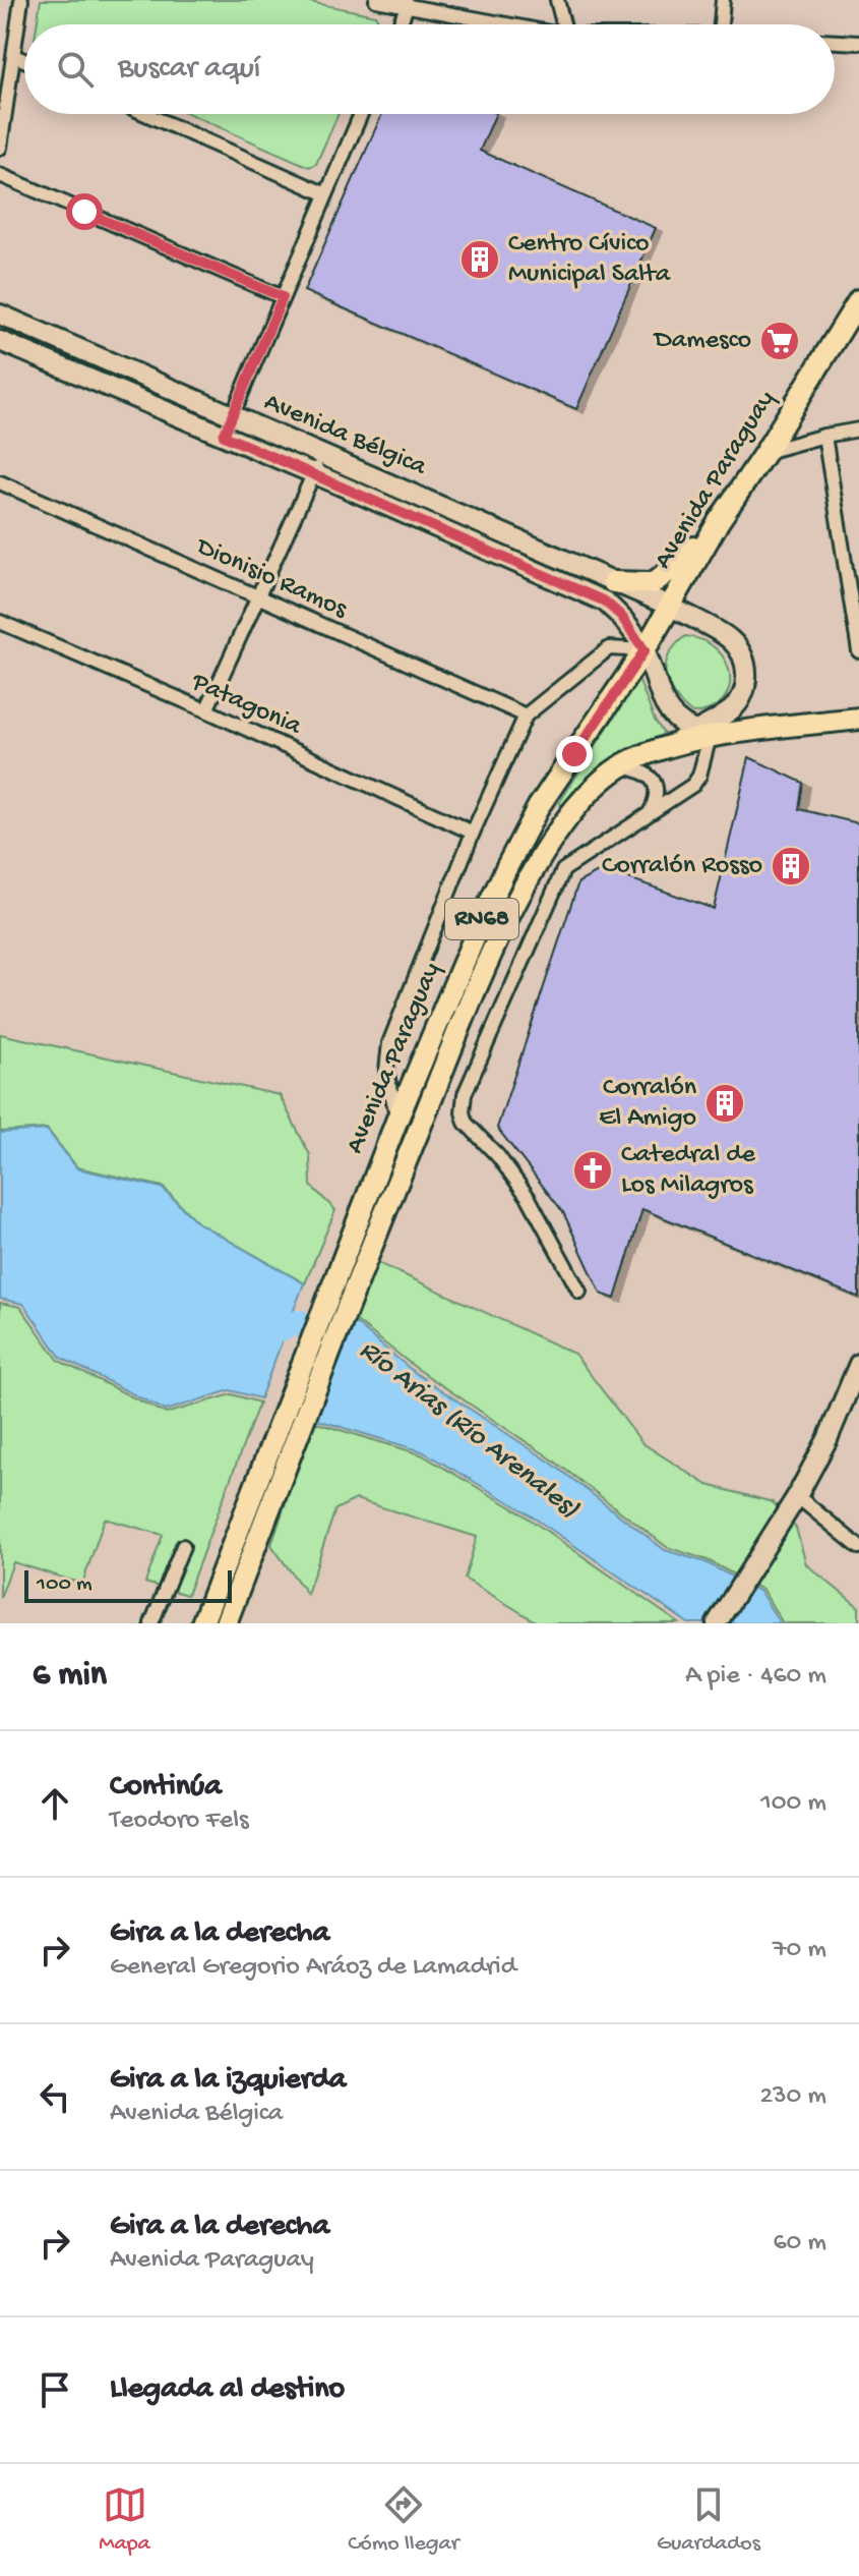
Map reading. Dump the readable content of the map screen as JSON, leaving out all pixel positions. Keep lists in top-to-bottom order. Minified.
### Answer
{"streets":{"main road":["Avenida Bélgica","Avenida Paraguay","RN68"],"street":["Dionisio Ramos","Patagonia"]},"crossings":[["Avenida Bélgica","Avenida Paraguay"]],"water":["Río Arias (Río Arenales)"],"places":{"building":["Centro Cívico Municipal Salta","Corralón Rosso","Corralón El Amigo"],"supermarket":["Damesco"],"church":["Catedral de Los Milagros"]},"scale_bar":"100 m","page":{"search":"Buscar aquí","scale":"100 m","heading":["6 min","A pie · 460 m"],"list":[["Continúa","Teodoro Fels","100 m"],["Gira a la derecha","General Gregorio Aráoz de Lamadrid","70 m"],["Gira a la izquierda","Avenida Bélgica","230 m"],["Gira a la derecha","Avenida Paraguay","60 m"],"Llegada al destino"],"nav":["Mapa","Cómo llegar","Guardados"]}}
